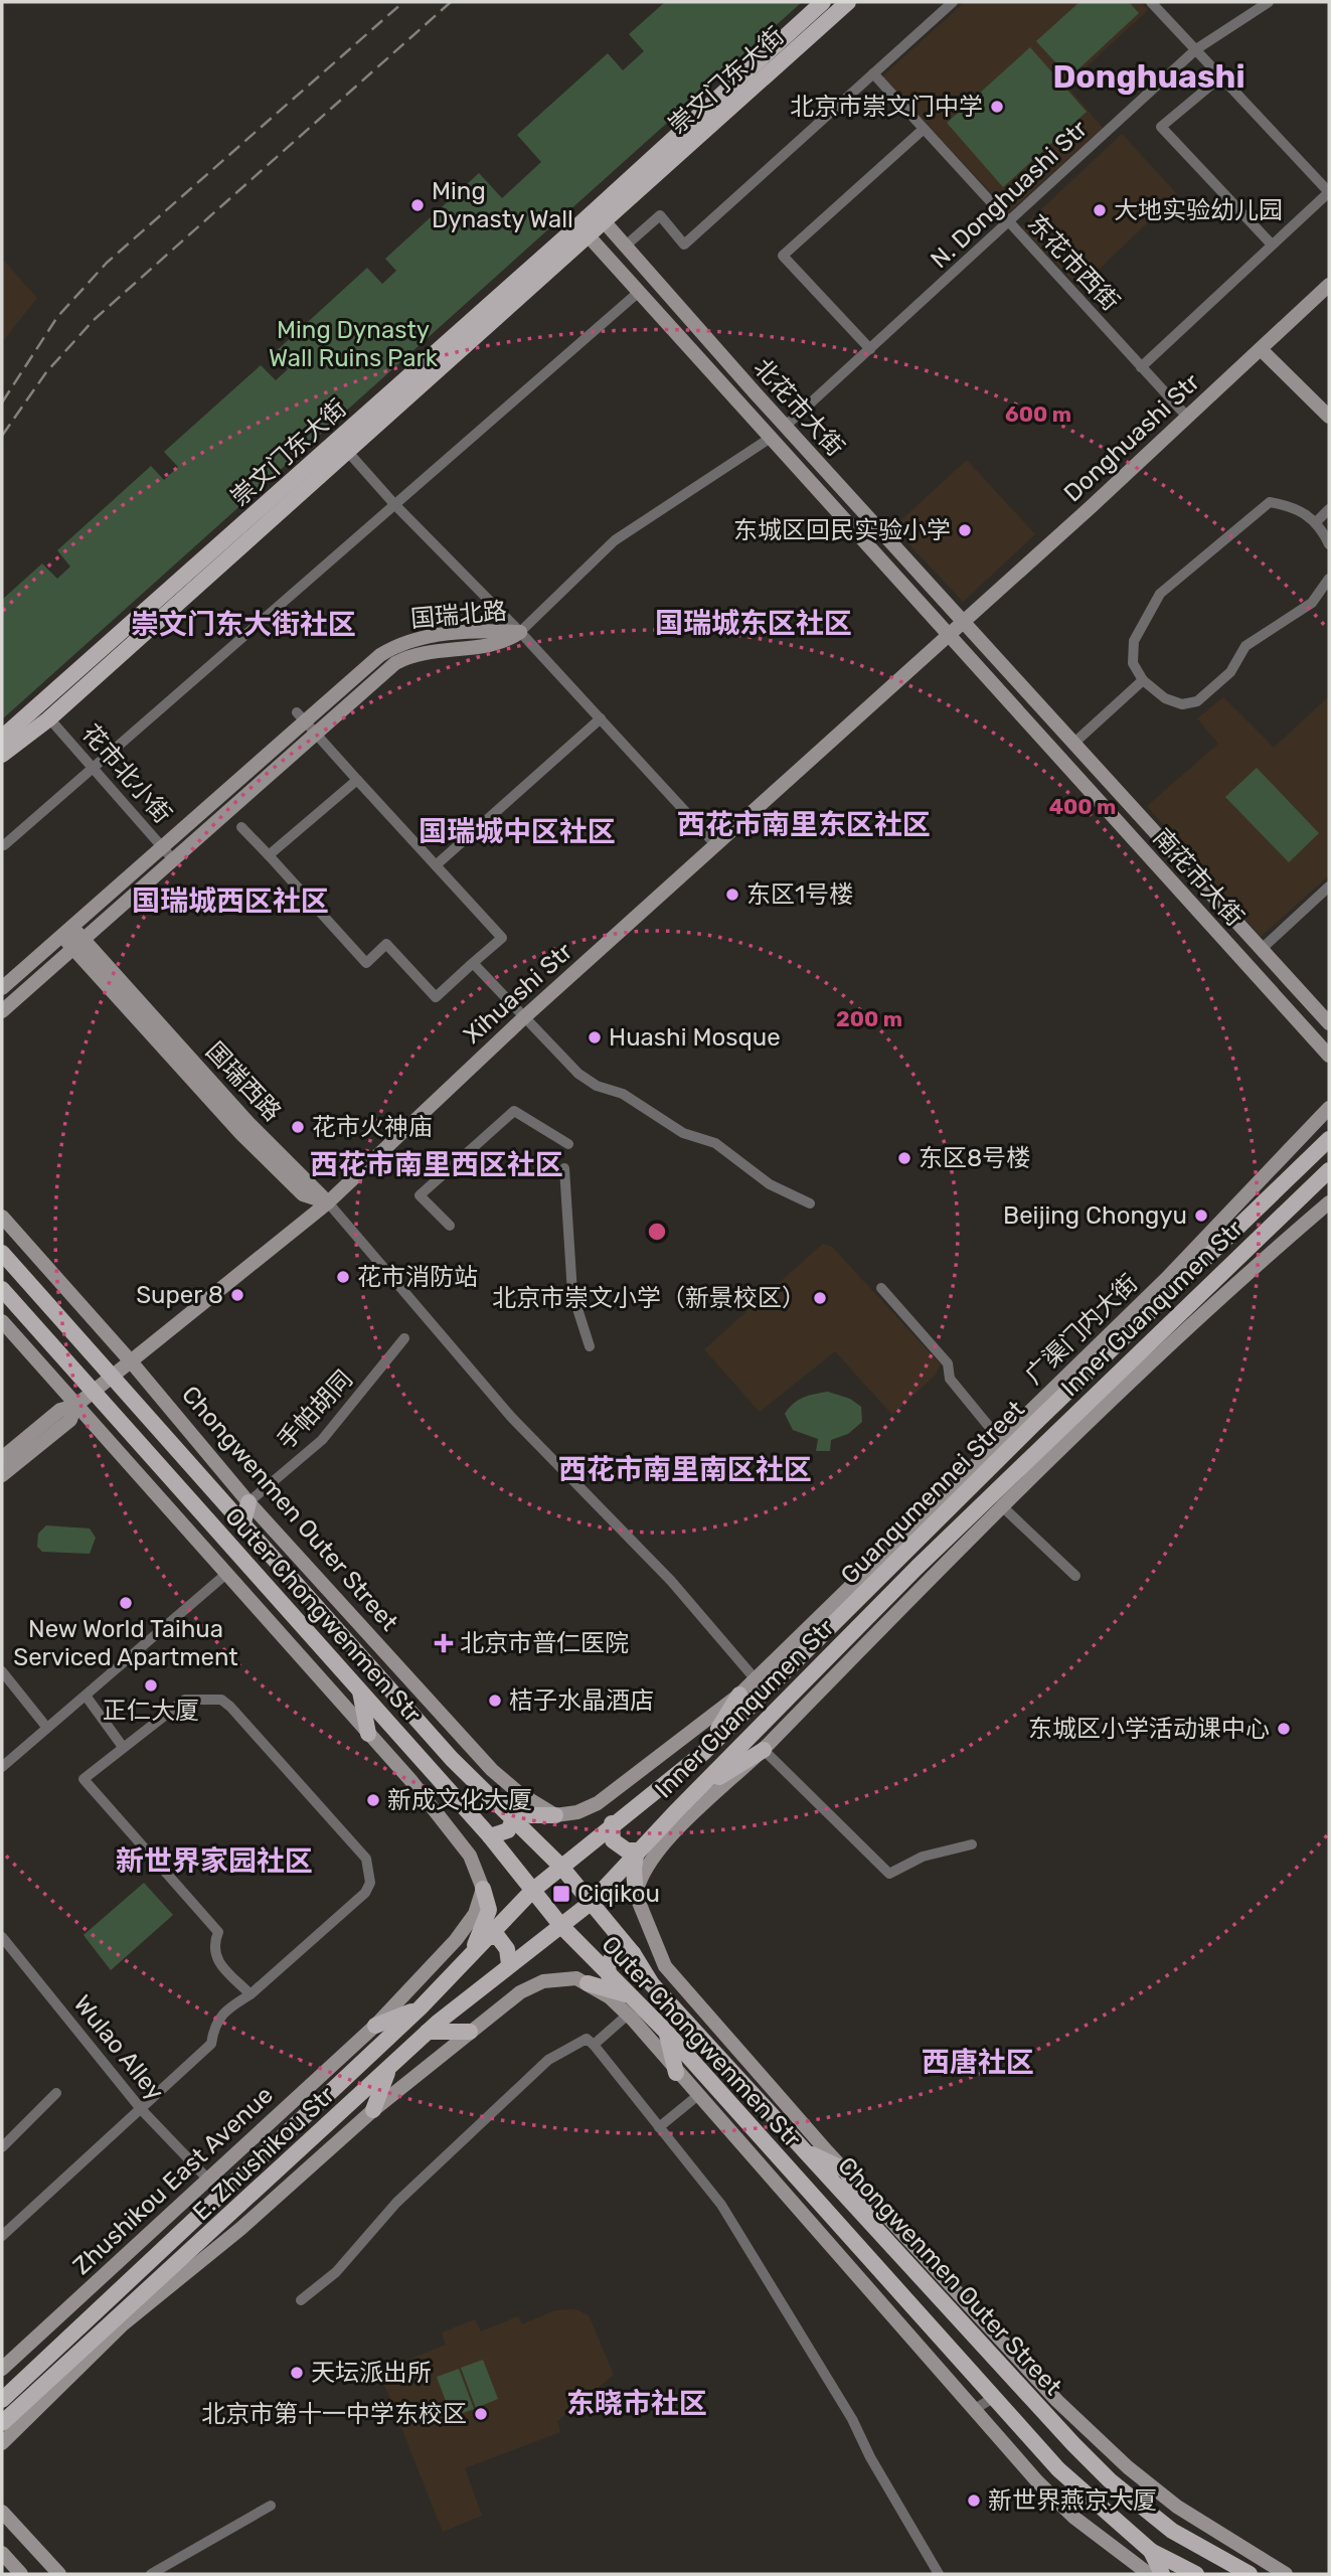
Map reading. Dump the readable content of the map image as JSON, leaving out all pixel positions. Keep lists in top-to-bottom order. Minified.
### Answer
{"streets":{"main road":["崇文门东大街","Inner Guanqumen Str","Guanqumennei Street","Chongwenmen Outer Street","Outer Chongwenmen Str","E. Zhushikou Str","Zhushikou East Avenue"],"street":["N. Donghuashi Str","东花市西街","北花市大街","Donghuashi Str","国瑞北路","花市北小街","南花市大街","Xihuashi Str","国瑞西路","广渠门内大街","手帕胡同","Wulao Alley"]},"crossings":[["崇文门东大街","北花市大街"],["N. Donghuashi Str","东花市西街"],["N. Donghuashi Str","北花市大街"],["东花市西街","Donghuashi Str"],["北花市大街","Donghuashi Str"],["北花市大街","南花市大街"],["北花市大街","Xihuashi Str"],["Donghuashi Str","南花市大街"],["Donghuashi Str","Xihuashi Str"],["国瑞北路","花市北小街"],["国瑞北路","国瑞西路"],["南花市大街","Xihuashi Str"],["Xihuashi Str","国瑞西路"],["Xihuashi Str","Chongwenmen Outer Street"],["Xihuashi Str","Outer Chongwenmen Str"],["Inner Guanqumen Str","Chongwenmen Outer Street"],["Inner Guanqumen Str","Outer Chongwenmen Str"],["Inner Guanqumen Str","E. Zhushikou Str"],["广渠门内大街","Chongwenmen Outer Street"],["手帕胡同","Chongwenmen Outer Street"],["Guanqumennei Street","Chongwenmen Outer Street"],["Guanqumennei Street","Outer Chongwenmen Str"],["Guanqumennei Street","Zhushikou East Avenue"],["Outer Chongwenmen Str","E. Zhushikou Str"],["Outer Chongwenmen Str","Zhushikou East Avenue"],["Wulao Alley","Zhushikou East Avenue"]],"districts":["Donghuashi","国瑞城东区社区","崇文门东大街社区","西花市南里东区社区","国瑞城中区社区","国瑞城西区社区","西花市南里西区社区","西花市南里南区社区","新世界家园社区","西唐社区","东晓市社区"],"parks":["Ming Dynasty Wall Ruins Park"],"places":{"other":["北京市崇文门中学","Ming Dynasty Wall","大地实验幼儿园","东城区回民实验小学","东区1号楼","Huashi Mosque","花市火神庙","东区8号楼","Beijing Chongyu","花市消防站","Super 8","北京市崇文小学（新景校区）","New World Taihua Serviced Apartment","正仁大厦","桔子水晶酒店","东城区小学活动课中心","新成文化大厦","天坛派出所","北京市第十一中学东校区","新世界燕京大厦"],"health":["北京市普仁医院"],"transit":["Ciqikou"]},"rings":["600 m","400 m","200 m"]}
